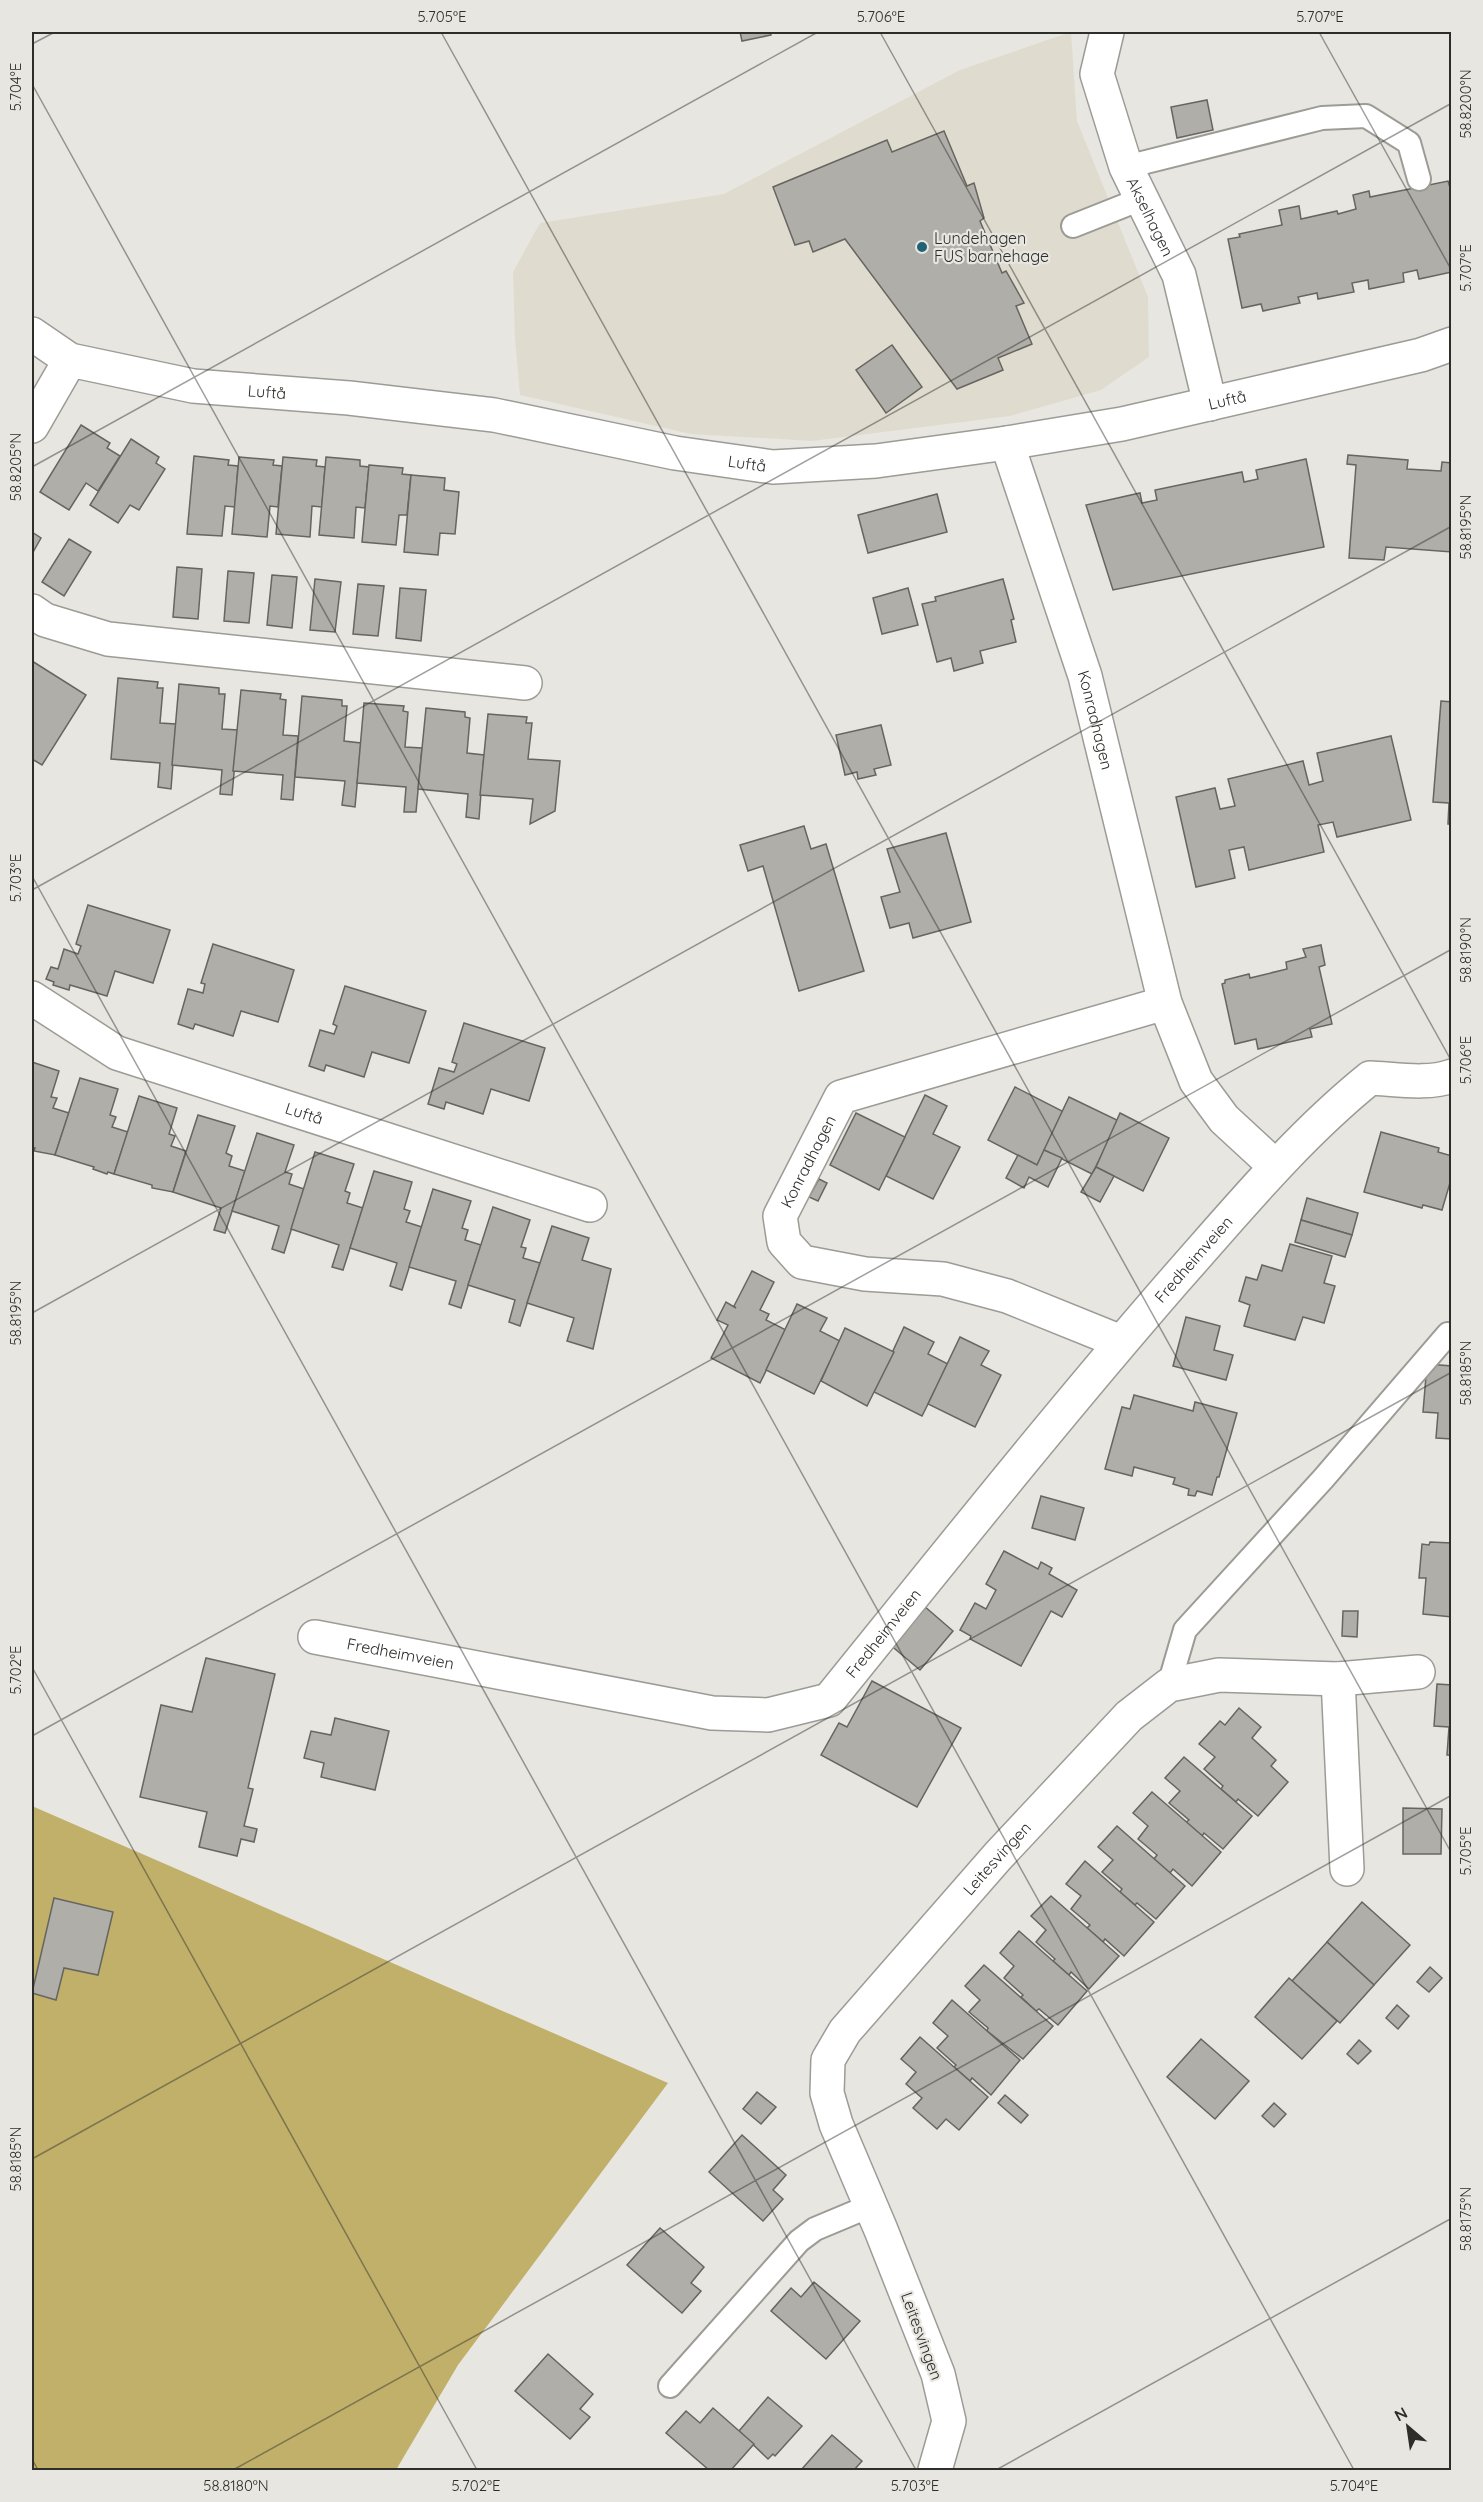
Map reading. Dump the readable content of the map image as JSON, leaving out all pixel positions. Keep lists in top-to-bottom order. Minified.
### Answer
{"streets":{"street":["Akselhagen","Luftå","Konradhagen","Fredheimveien","Leitesvingen"]},"crossings":[["Akselhagen","Luftå"],["Luftå","Konradhagen"],["Konradhagen","Fredheimveien"]],"places":["Lundehagen FUS barnehage"],"north":"top left","coordinates":["5.705°E","5.706°E","5.707°E","5.704°E","58.8200°N","58.8205°N","58.8195°N","5.703°E","58.8190°N","58.8185°N","5.702°E","58.8175°N","58.8180°N"]}
